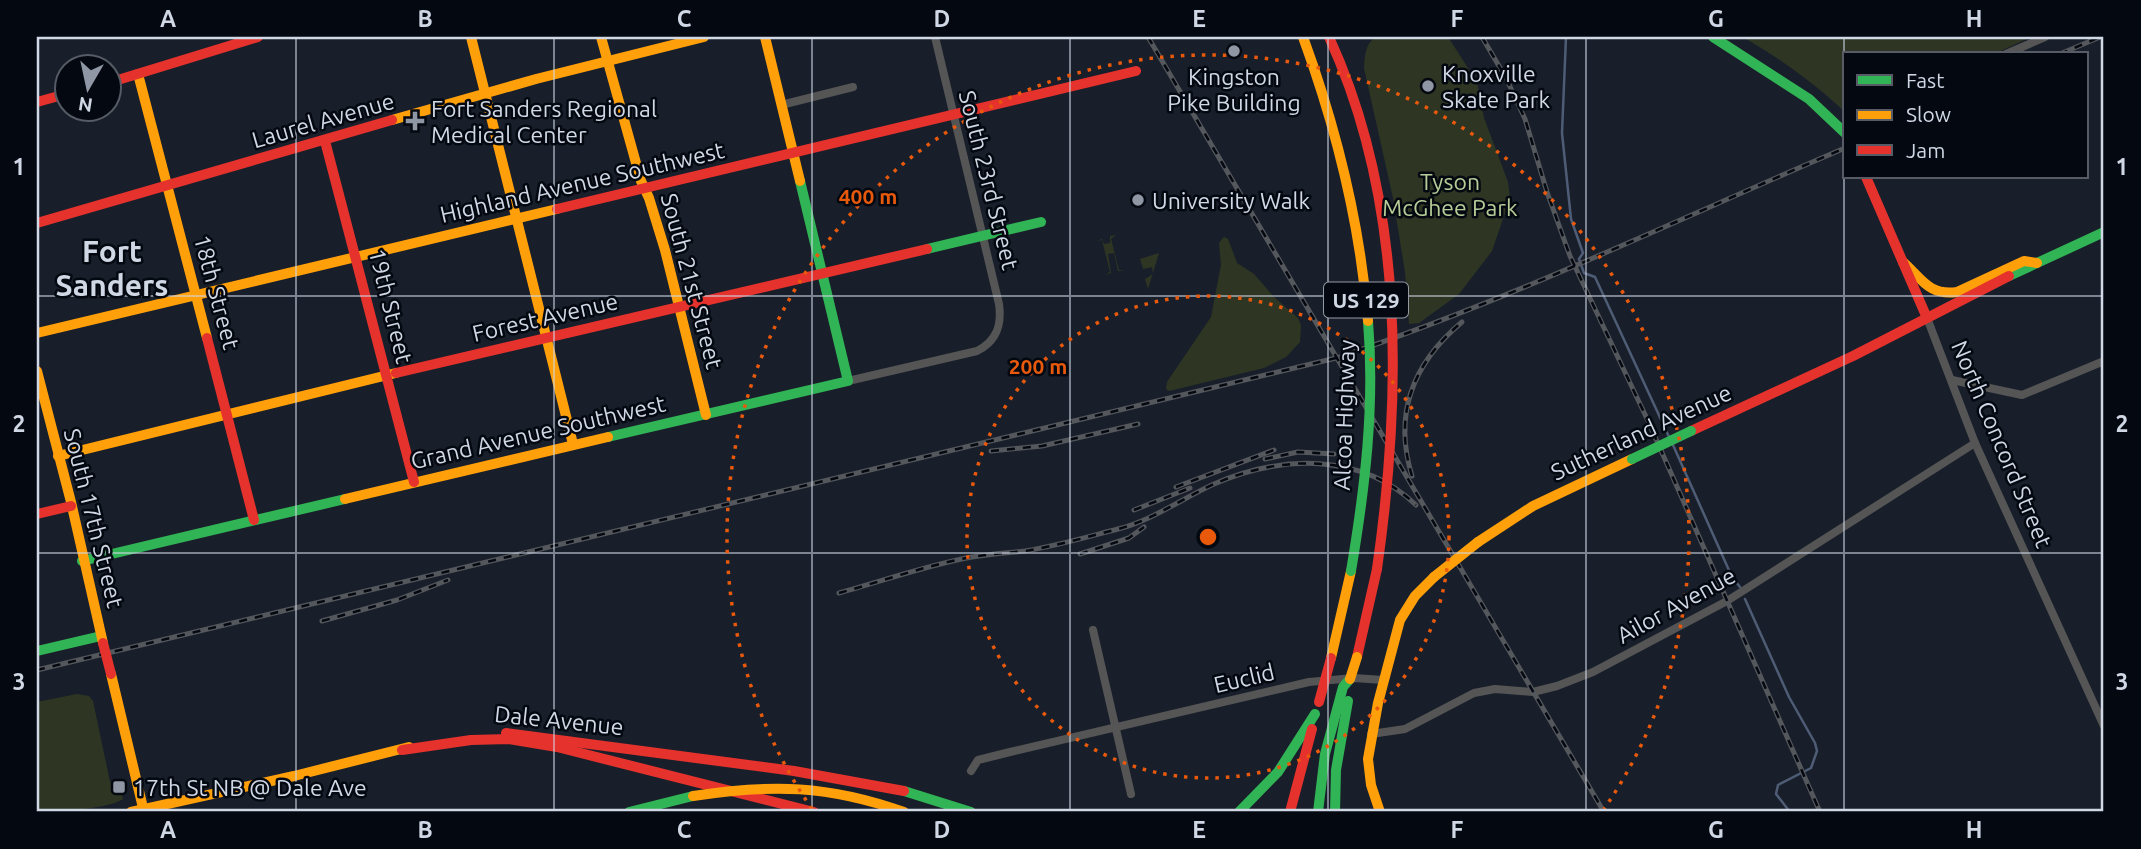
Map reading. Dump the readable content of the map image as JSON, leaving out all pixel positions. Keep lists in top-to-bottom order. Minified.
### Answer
{"streets":{"main road":["Laurel Avenue","Highland Avenue Southwest","South 21st Street","18th Street","US 129","19th Street","Forest Avenue","Alcoa Highway","Grand Avenue Southwest","Sutherland Avenue","North Concord Street","South 17th Street","Dale Avenue"],"street":["South 23rd Street","Ailor Avenue","Euclid"]},"crossings":[["Laurel Avenue","South 21st Street"],["Laurel Avenue","18th Street"],["Laurel Avenue","19th Street"],["South 23rd Street","Highland Avenue Southwest"],["South 23rd Street","Forest Avenue"],["South 23rd Street","Grand Avenue Southwest"],["Highland Avenue Southwest","South 21st Street"],["Highland Avenue Southwest","18th Street"],["Highland Avenue Southwest","19th Street"],["South 21st Street","Forest Avenue"],["South 21st Street","Grand Avenue Southwest"],["18th Street","Forest Avenue"],["18th Street","Grand Avenue Southwest"],["19th Street","Forest Avenue"],["19th Street","Grand Avenue Southwest"],["Forest Avenue","South 17th Street"],["Grand Avenue Southwest","South 17th Street"],["Sutherland Avenue","North Concord Street"],["Sutherland Avenue","Ailor Avenue"],["Sutherland Avenue","Euclid"],["North Concord Street","Ailor Avenue"],["South 17th Street","Dale Avenue"]],"districts":["Fort Sanders"],"parks":["Tyson McGhee Park"],"places":{"other":["Kingston Pike Building","Knoxville Skate Park","University Walk"],"health":["Fort Sanders Regional Medical Center"],"transit":["17th St NB @ Dale Ave"]},"legend":["Fast","Slow","Jam"],"north":"bottom","grid":{"columns":["A","B","C","D","E","F","G","H"],"rows":["1","2","3"]},"rings":["400 m","200 m"]}
